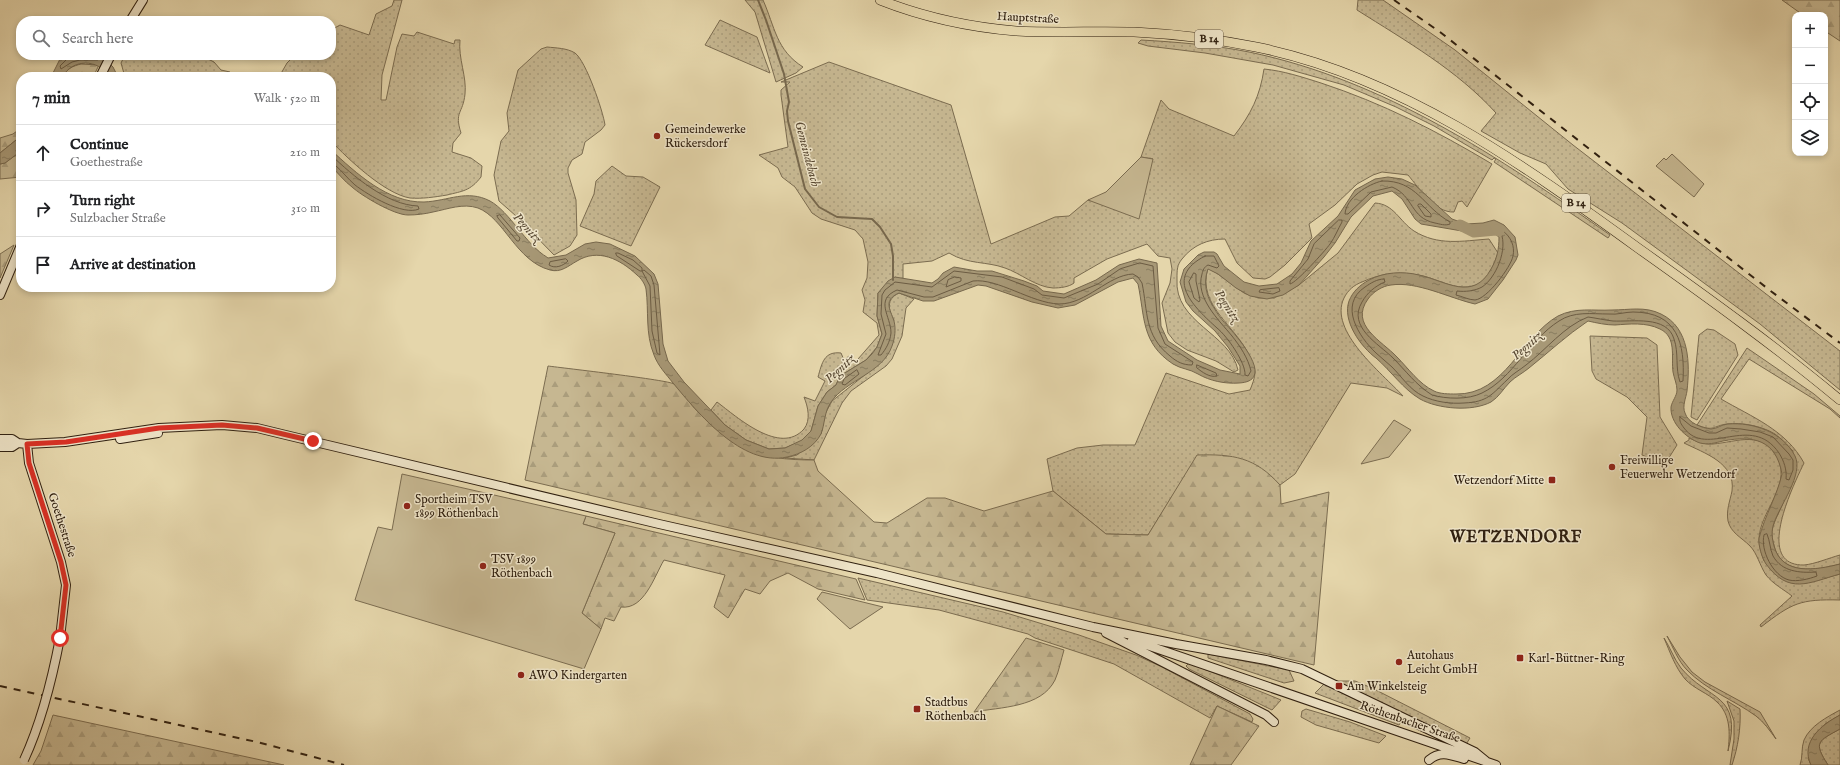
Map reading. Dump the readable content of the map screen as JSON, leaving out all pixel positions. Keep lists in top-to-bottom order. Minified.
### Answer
{"streets":{"main road":["Hauptstraße","B 14","Goethestraße","Röthenbacher Straße"]},"districts":["WETZENDORF"],"water":["Gemeindebach","Pegnitz"],"places":{"other":["Gemeindewerke Rückersdorf","Freiwillige Feuerwehr Wetzendorf","Sportheim TSV 1899 Röthenbach","TSV 1899 Röthenbach","Autohaus Leicht GmbH","AWO Kindergarten"],"transit":["Wetzendorf Mitte","Karl-Büttner-Ring","Am Winkelsteig","Stadtbus Röthenbach"]},"page":{"map_buttons":["+","−"],"search":"Search here","heading":["7 min","Walk · 520 m"],"list":[["Continue","Goethestraße","210 m"],["Turn right","Sulzbacher Straße","310 m"],"Arrive at destination"]}}
